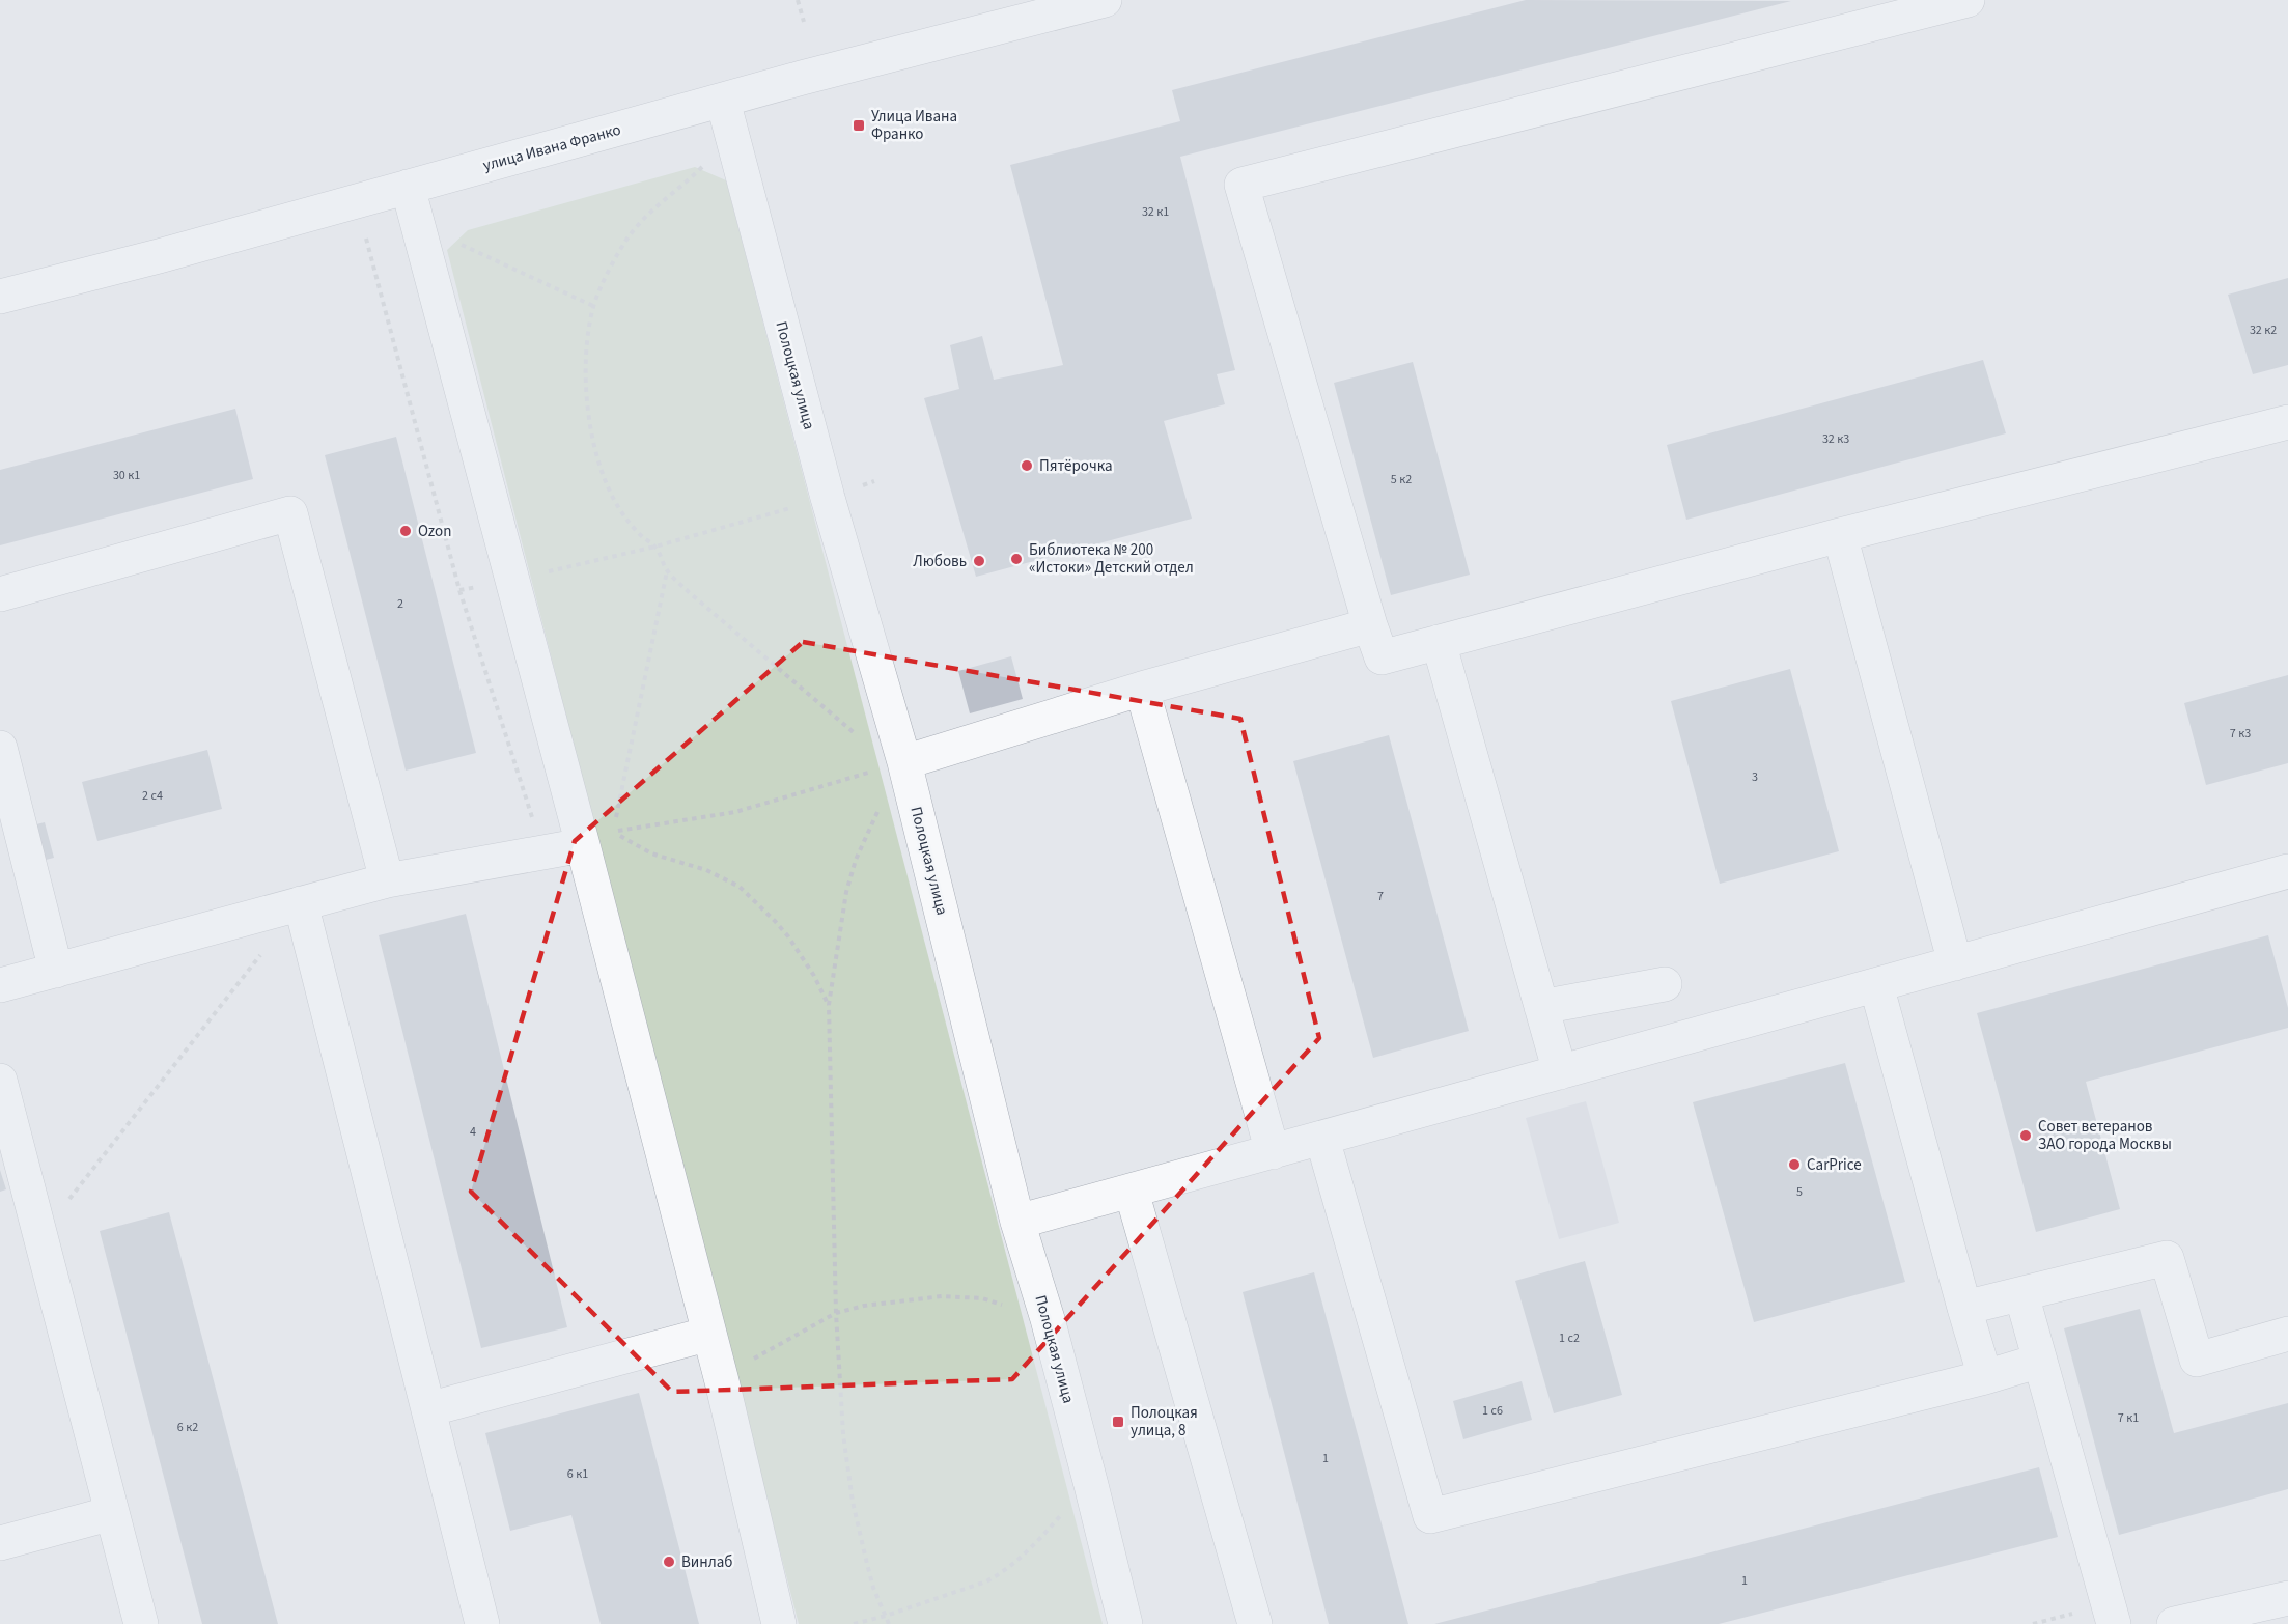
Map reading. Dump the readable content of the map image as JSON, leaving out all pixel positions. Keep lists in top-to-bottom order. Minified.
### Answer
{"streets":{"street":["улица Ивана Франко","Полоцкая улица"]},"crossings":[["улица Ивана Франко","Полоцкая улица"]],"places":{"transit":["Улица Ивана Франко","Полоцкая улица, 8"],"other":["Пятёрочка","Ozon","Библиотека № 200 «Истоки» Детский отдел","Любовь","Совет ветеранов ЗАО города Москвы","CarPrice","Винлаб"]},"house_numbers":["32 к1","32 к2","32 к3","30 к1","5 к2","2","7 к3","3","2 с4","7","4","5","1 с2","1 с6","7 к1","6 к2","1","6 к1","1"]}
